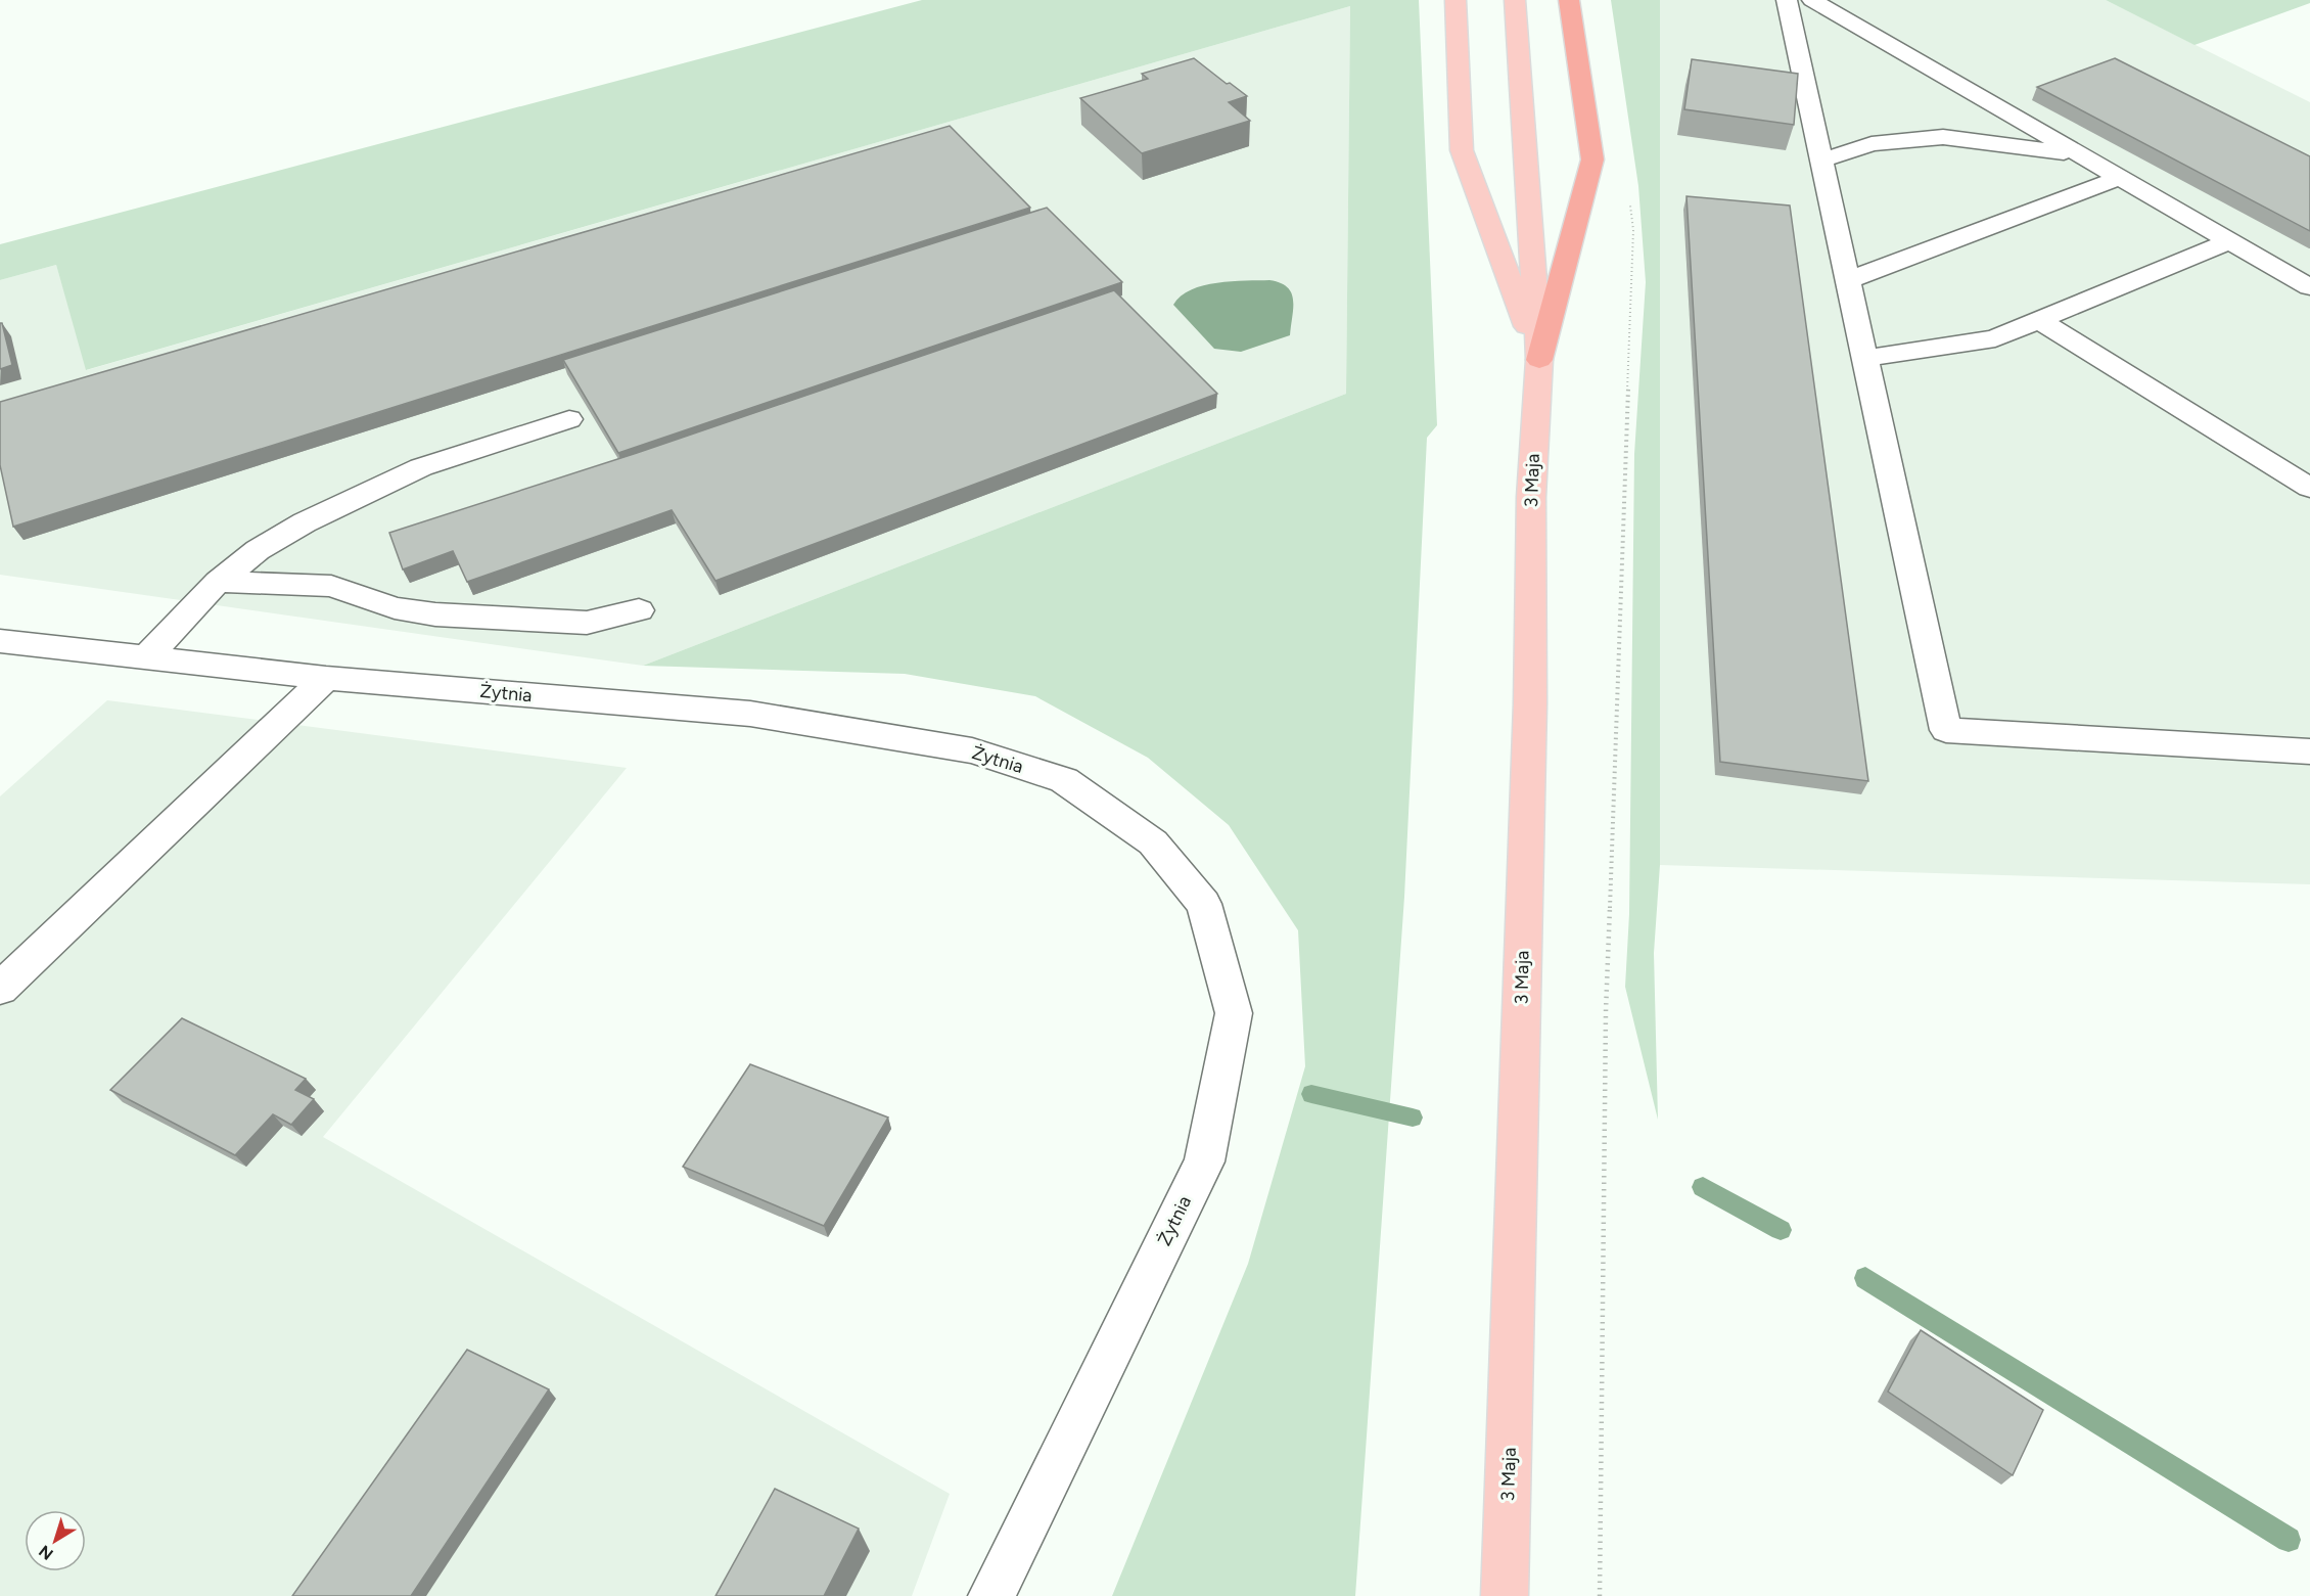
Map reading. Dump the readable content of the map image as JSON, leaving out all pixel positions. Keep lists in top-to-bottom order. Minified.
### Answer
{"streets":{"main road":["3 Maja"],"street":["Żytnia"]},"north":"bottom left"}
